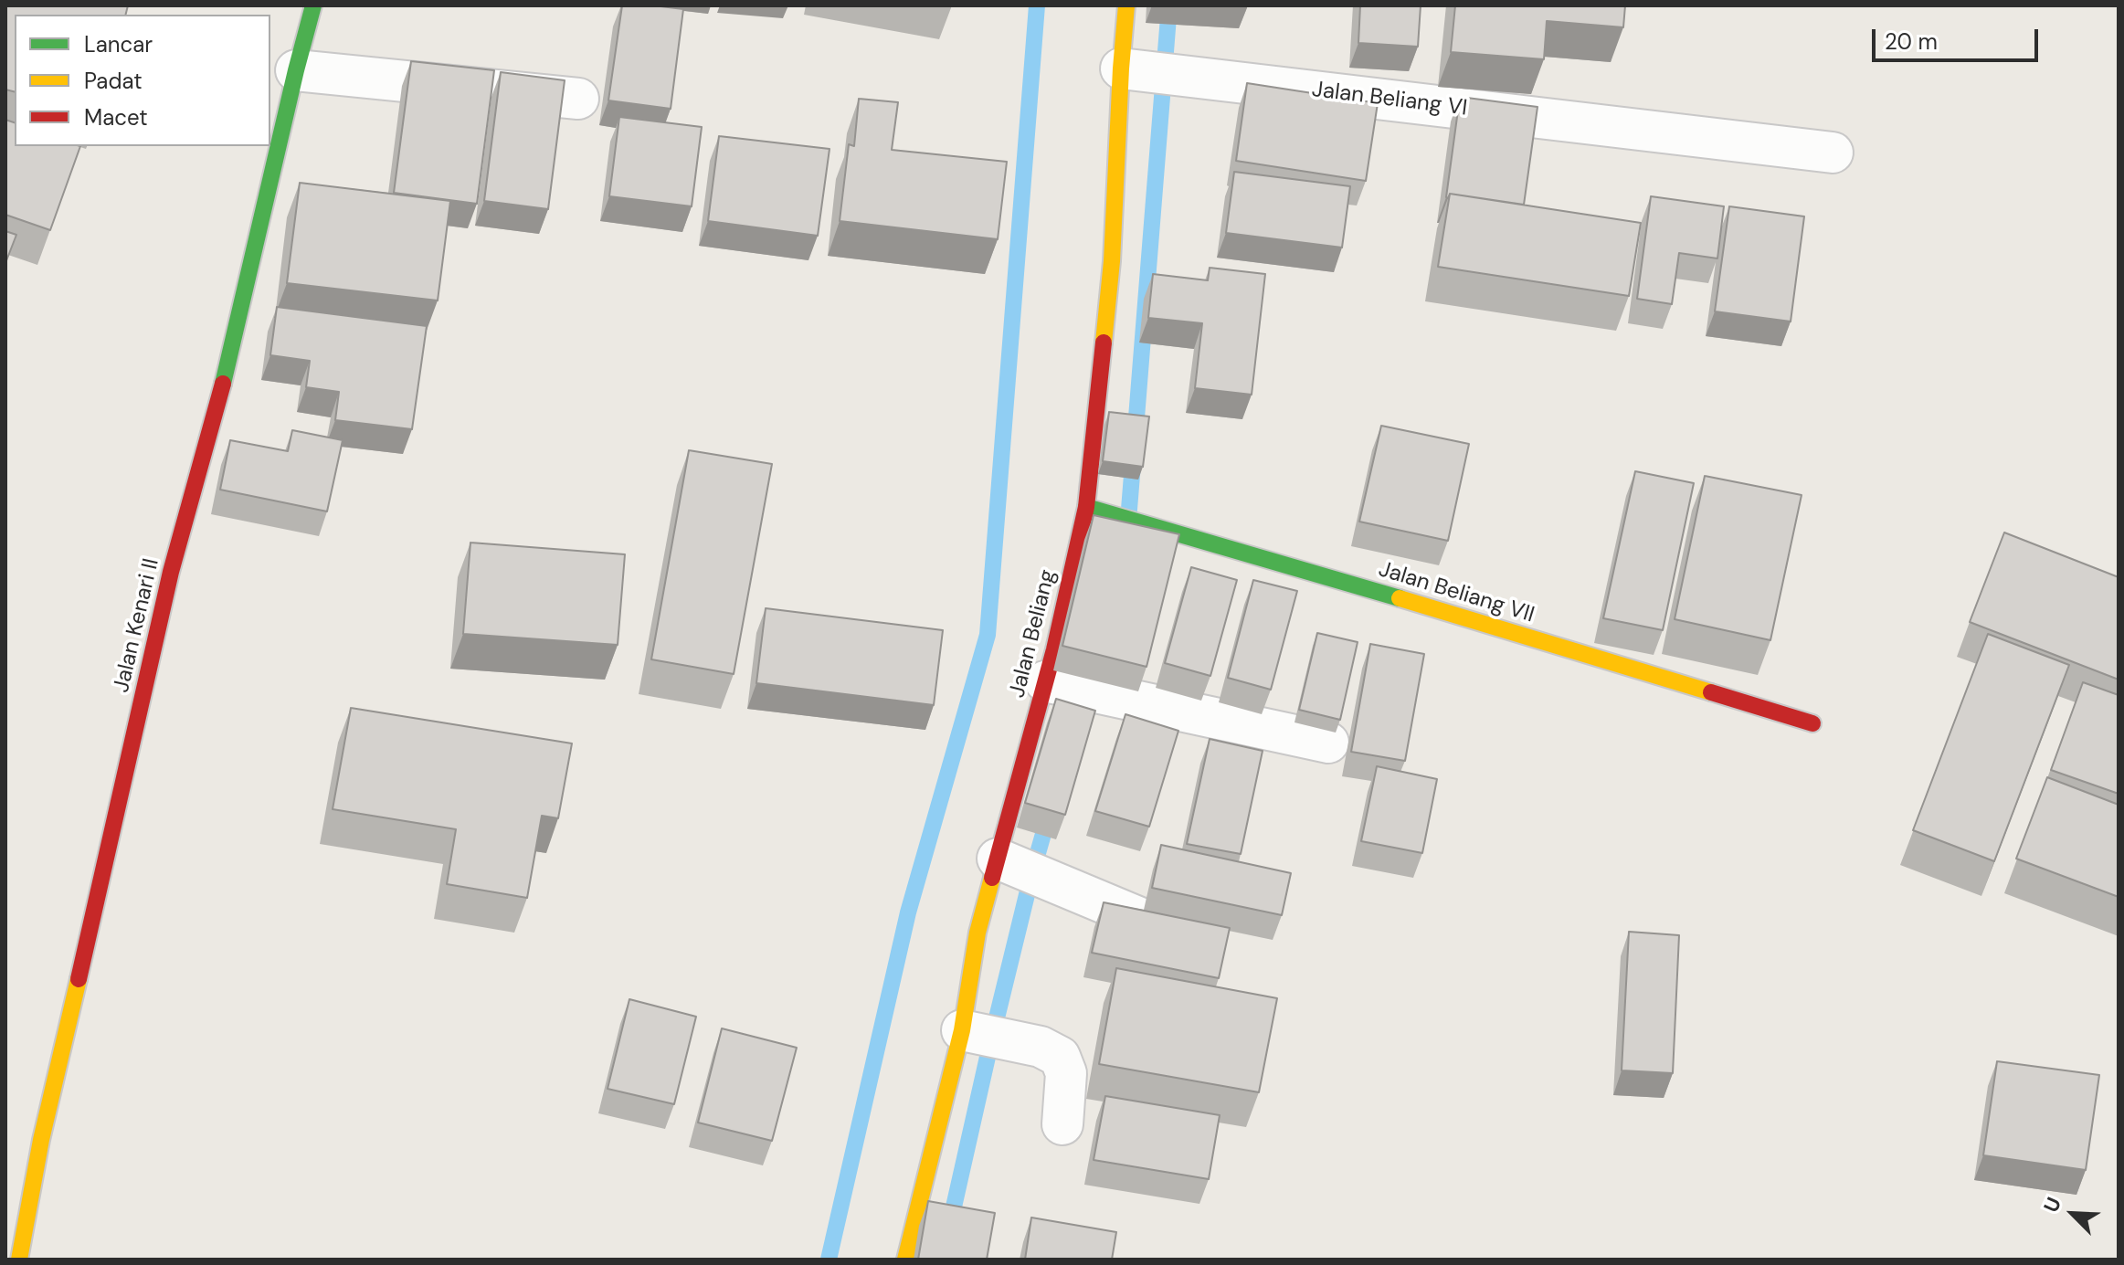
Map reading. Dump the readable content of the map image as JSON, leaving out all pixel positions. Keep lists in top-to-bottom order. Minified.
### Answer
{"streets":{"street":["Jalan Beliang VI","Jalan Beliang VII","Jalan Kenari II","Jalan Beliang"]},"crossings":[["Jalan Beliang VI","Jalan Beliang"],["Jalan Beliang VII","Jalan Beliang"]],"legend":["Lancar","Padat","Macet"],"scale_bar":"20 m","north":"top left"}
